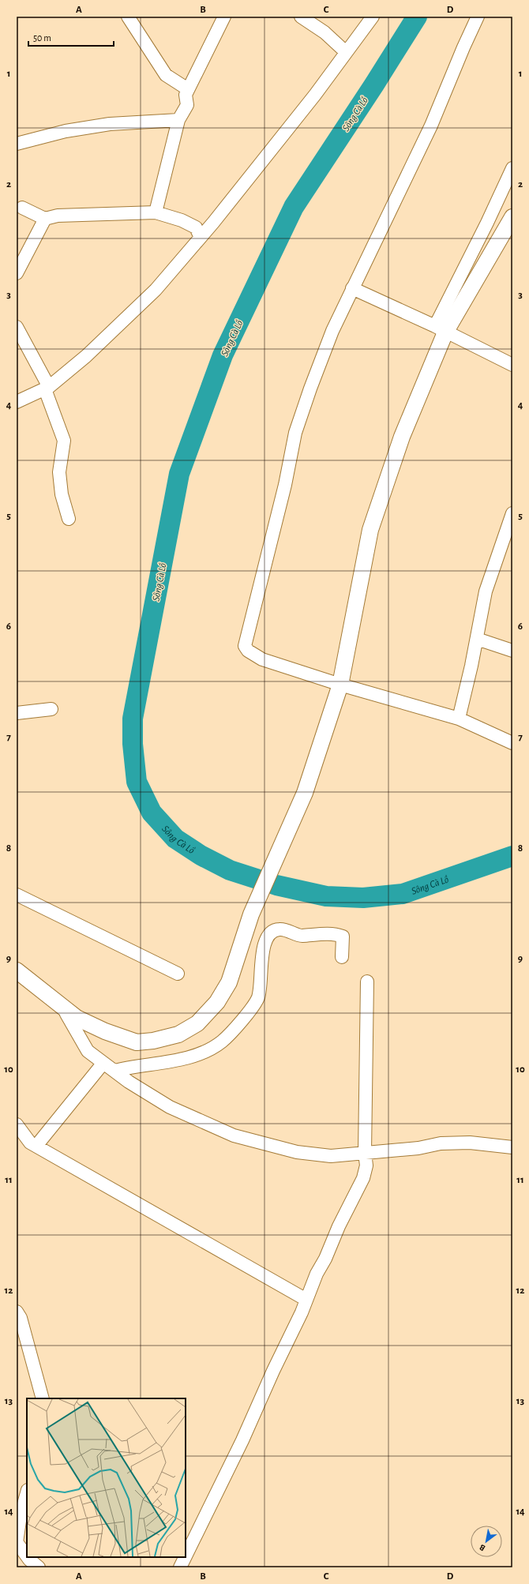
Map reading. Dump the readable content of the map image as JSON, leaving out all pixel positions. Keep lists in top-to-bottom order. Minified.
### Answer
{"water":["Sông Cà Lồ"],"scale_bar":"50 m","north":"bottom left","grid":{"columns":["A","B","C","D"],"rows":["1","2","3","4","5","6","7","8","9","10","11","12","13","14"]}}
